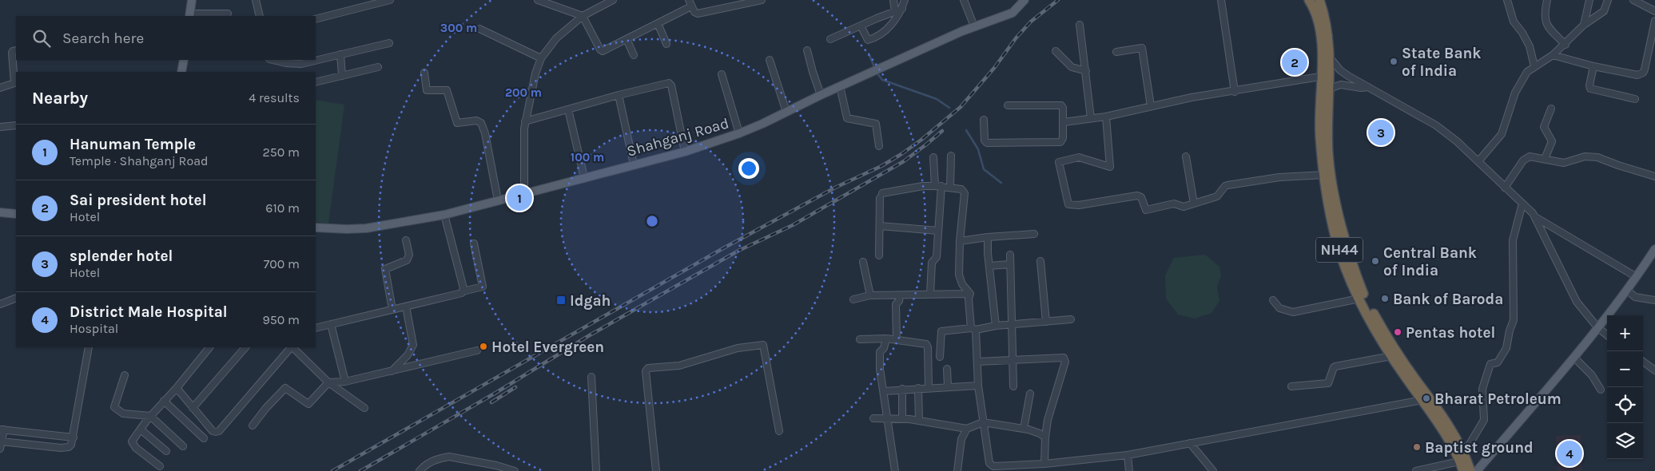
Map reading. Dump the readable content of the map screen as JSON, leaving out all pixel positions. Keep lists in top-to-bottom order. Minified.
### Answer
{"streets":{"highway":["NH44"],"main road":["Shahganj Road"]},"places":{"other":["State Bank of India","Central Bank of India","Bank of Baroda","Pentas hotel","Hotel Evergreen","Bharat Petroleum","Baptist ground"],"transit":["Idgah"]},"page":{"search":"Search here","pins":["2","3","1","4"],"heading":["Nearby","4 results"],"list":[{"mark":"1","name":"Hanuman Temple","note":"Temple · Shahganj Road","value":"250 m"},{"mark":"2","name":"Sai president hotel","note":"Hotel","value":"610 m"},{"mark":"3","name":"splender hotel","note":"Hotel","value":"700 m"},{"mark":"4","name":"District Male Hospital","note":"Hospital","value":"950 m"}],"map_buttons":["+","−"]},"rings":["300 m","200 m","100 m"]}
